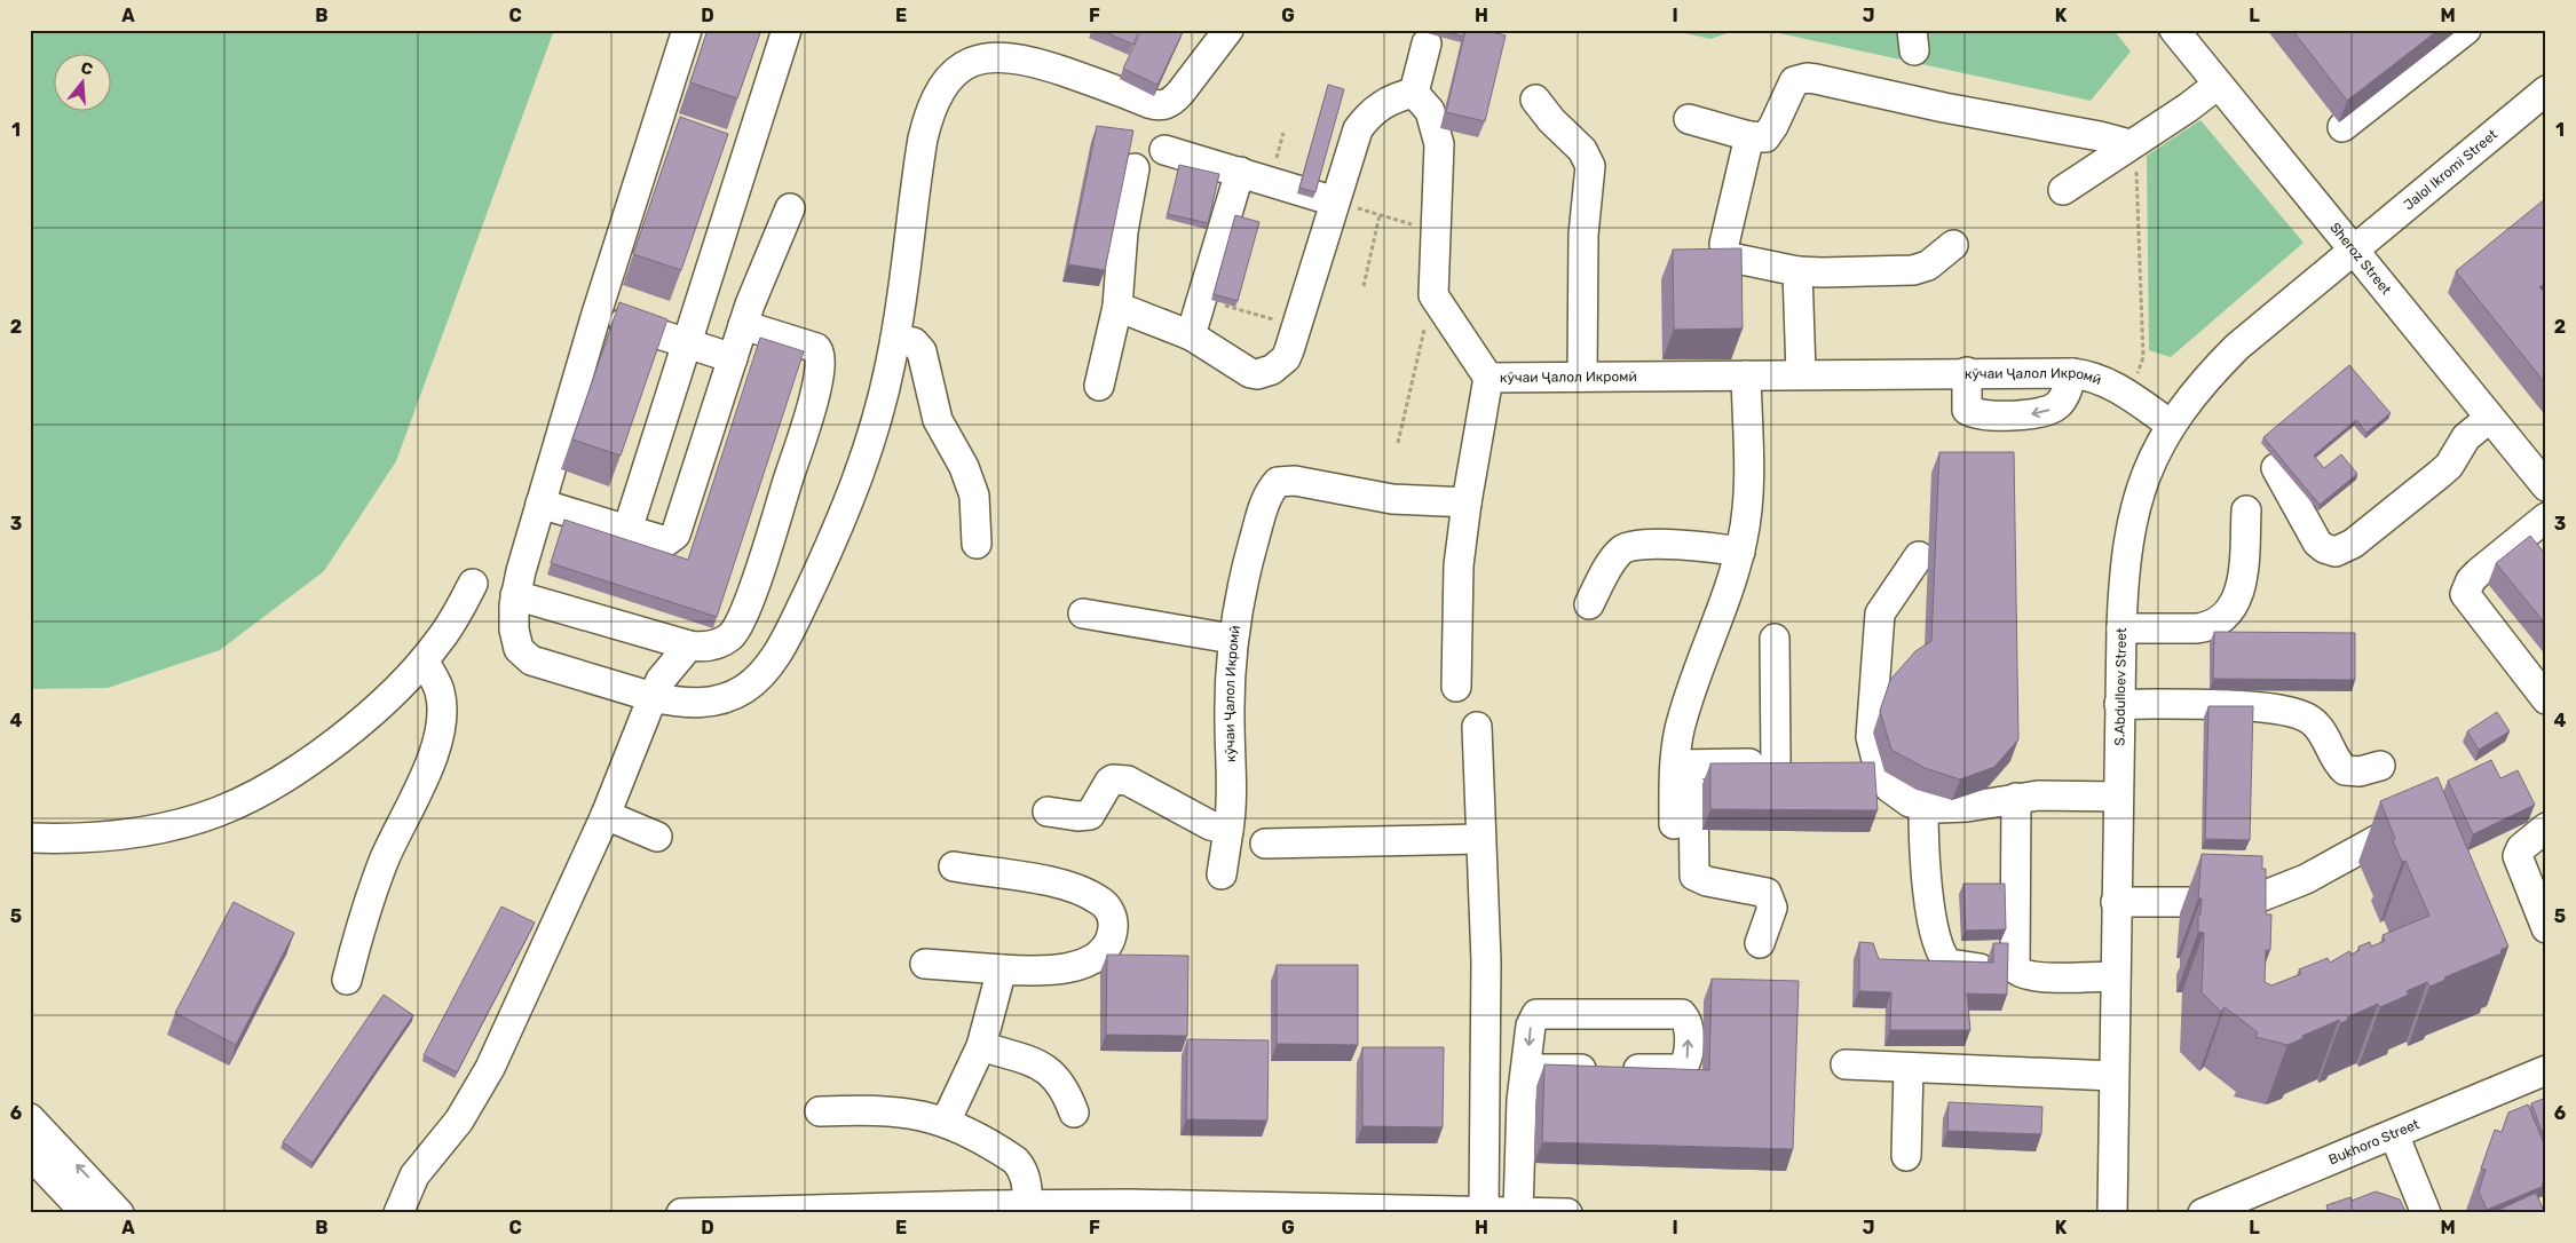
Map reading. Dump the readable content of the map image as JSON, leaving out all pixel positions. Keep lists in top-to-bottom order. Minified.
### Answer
{"streets":{"street":["Jalol Ikromi Street","Sheroz Street","кӯчаи Ҷалол Икромӣ","S.Abdulloev Street","Bukhoro Street"]},"crossings":[["Jalol Ikromi Street","Sheroz Street"],["Jalol Ikromi Street","S.Abdulloev Street"],["Sheroz Street","S.Abdulloev Street"],["кӯчаи Ҷалол Икромӣ","S.Abdulloev Street"]],"north":"top","grid":{"columns":["A","B","C","D","E","F","G","H","I","J","K","L","M"],"rows":["1","2","3","4","5","6"]}}
